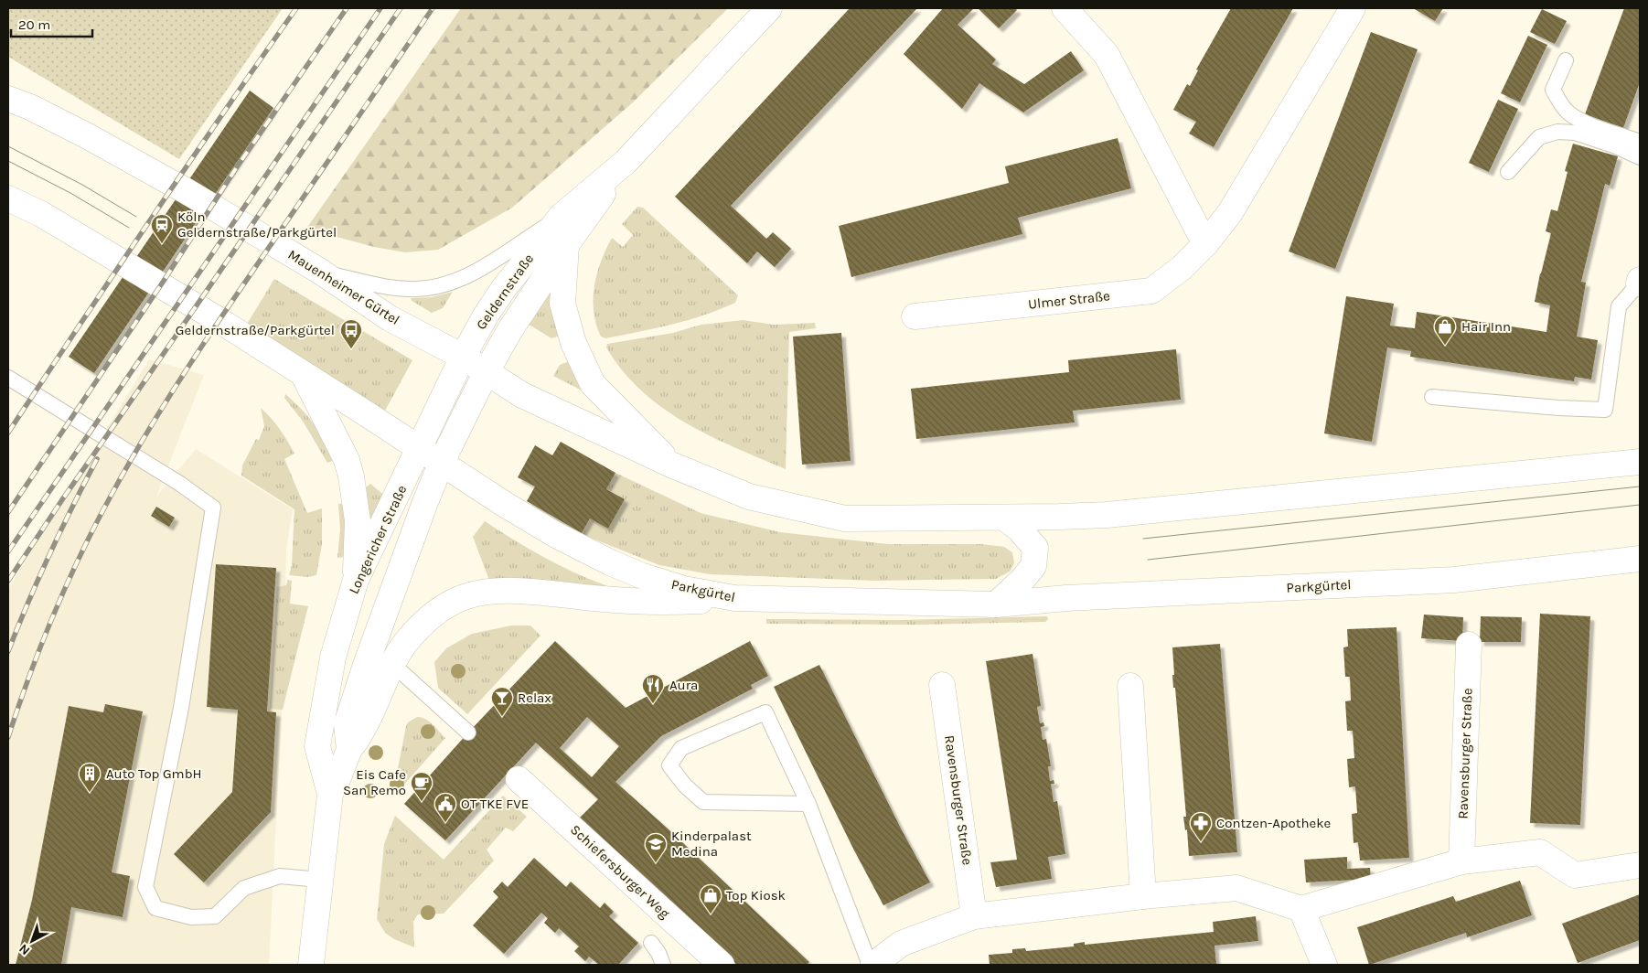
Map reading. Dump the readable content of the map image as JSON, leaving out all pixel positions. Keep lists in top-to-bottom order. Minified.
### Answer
{"streets":{"main road":["Mauenheimer Gürtel","Geldernstraße","Ulmer Straße","Longericher Straße","Parkgürtel","Ravensburger Straße","Schiefersburger Weg"]},"crossings":[["Mauenheimer Gürtel","Geldernstraße"],["Geldernstraße","Longericher Straße"],["Geldernstraße","Parkgürtel"],["Longericher Straße","Parkgürtel"]],"places":{"station":["Köln Geldernstraße/Parkgürtel"],"shop":["Hair Inn","Top Kiosk"],"bus stop":["Geldernstraße/Parkgürtel"],"restaurant":["Aura"],"bar":["Relax"],"building":["Auto Top GmbH"],"cafe":["Eis Cafe San Remo"],"public building":["OT TKE FVE"],"pharmacy":["Contzen-Apotheke"],"school or university":["Kinderpalast Medina"]},"scale_bar":"20 m","north":"bottom left"}
